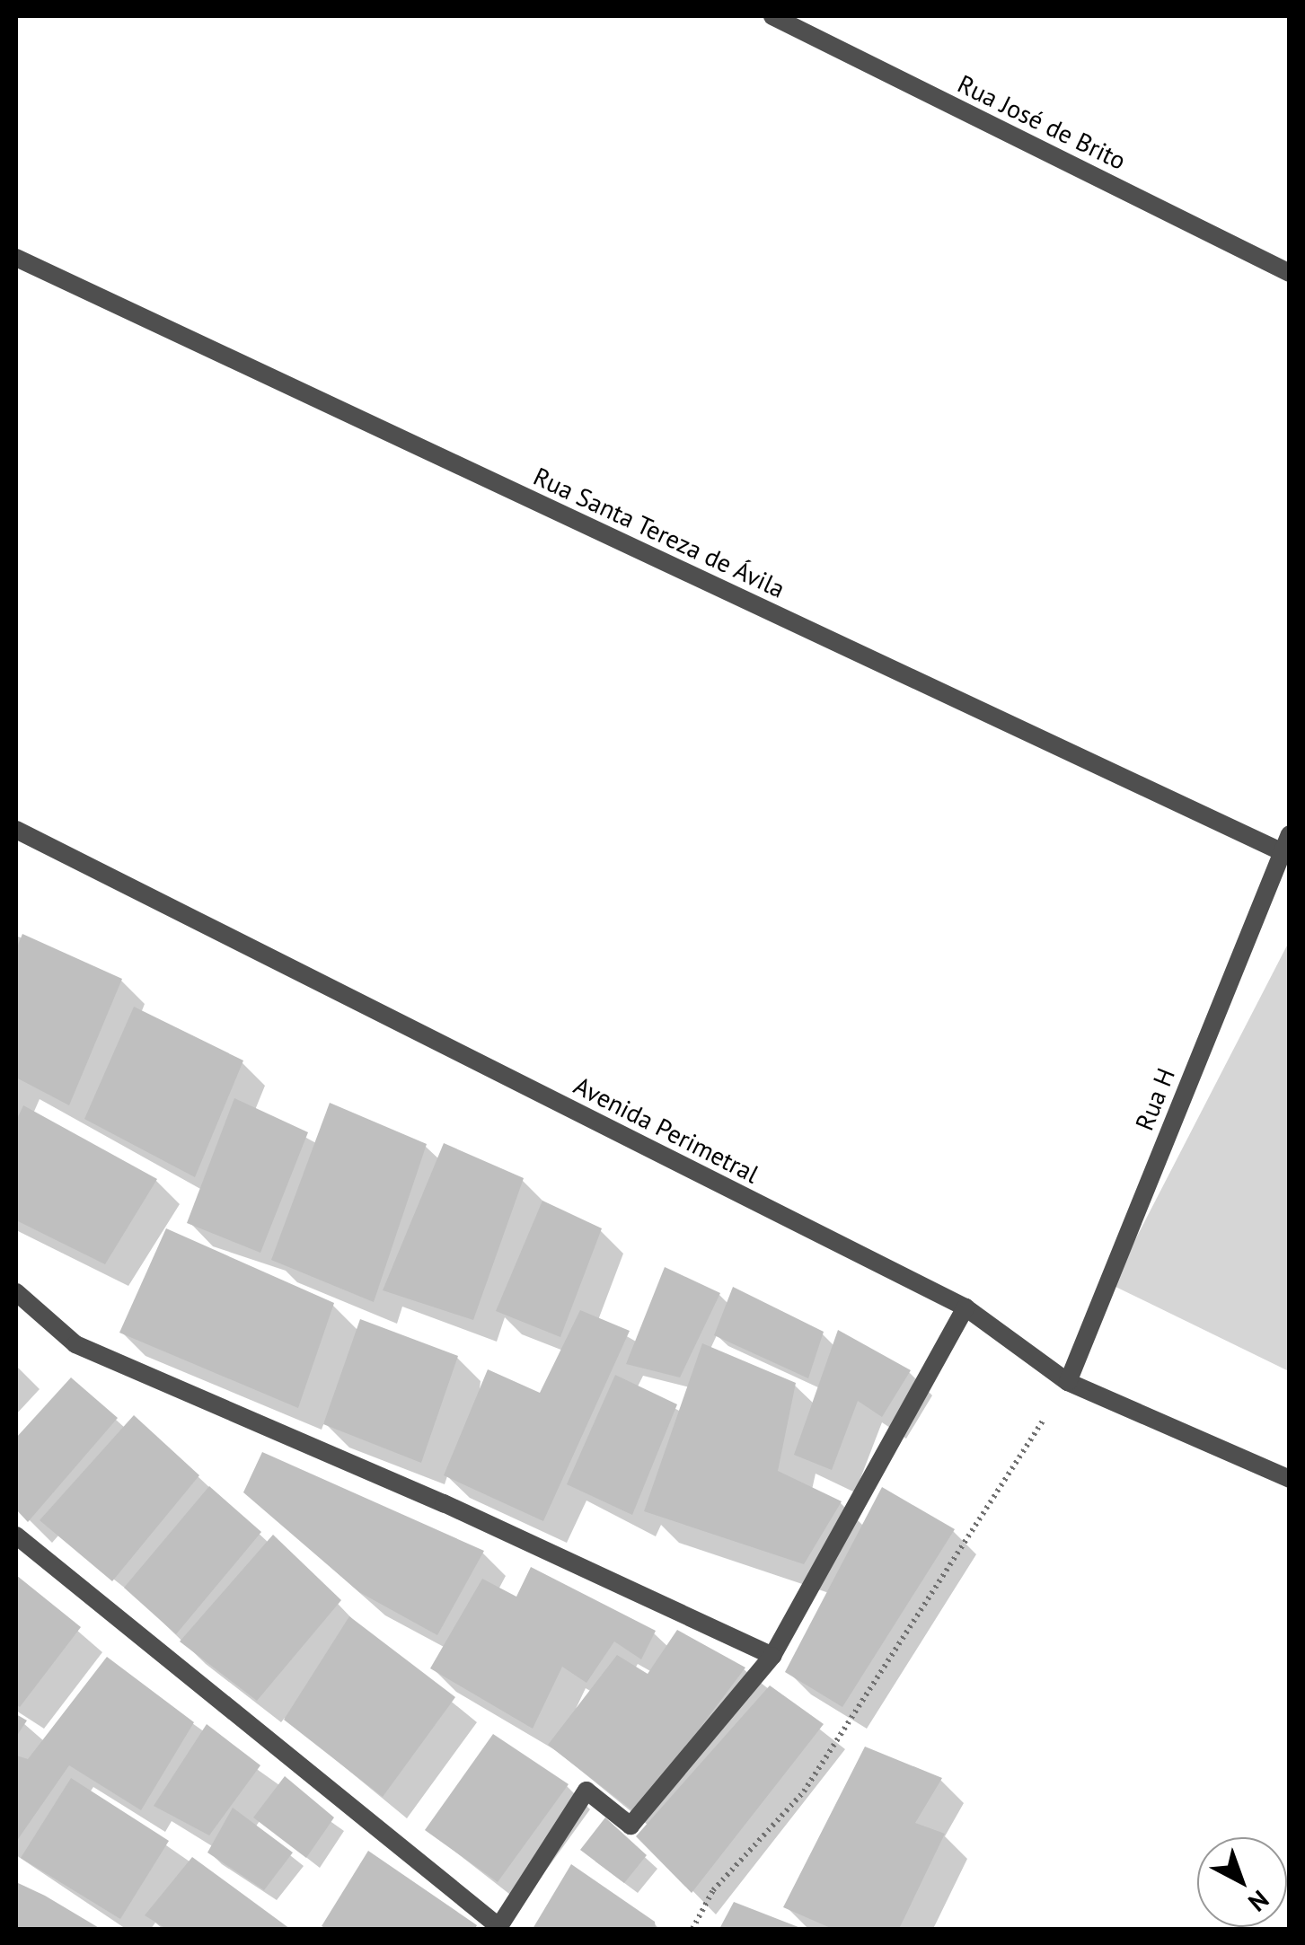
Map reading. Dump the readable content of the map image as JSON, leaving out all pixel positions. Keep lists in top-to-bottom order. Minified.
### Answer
{"streets":{"street":["Rua José de Brito","Rua Santa Tereza de Ávila","Rua H","Avenida Perimetral"]},"crossings":[["Rua Santa Tereza de Ávila","Rua H"],["Rua H","Avenida Perimetral"]],"north":"bottom right"}
